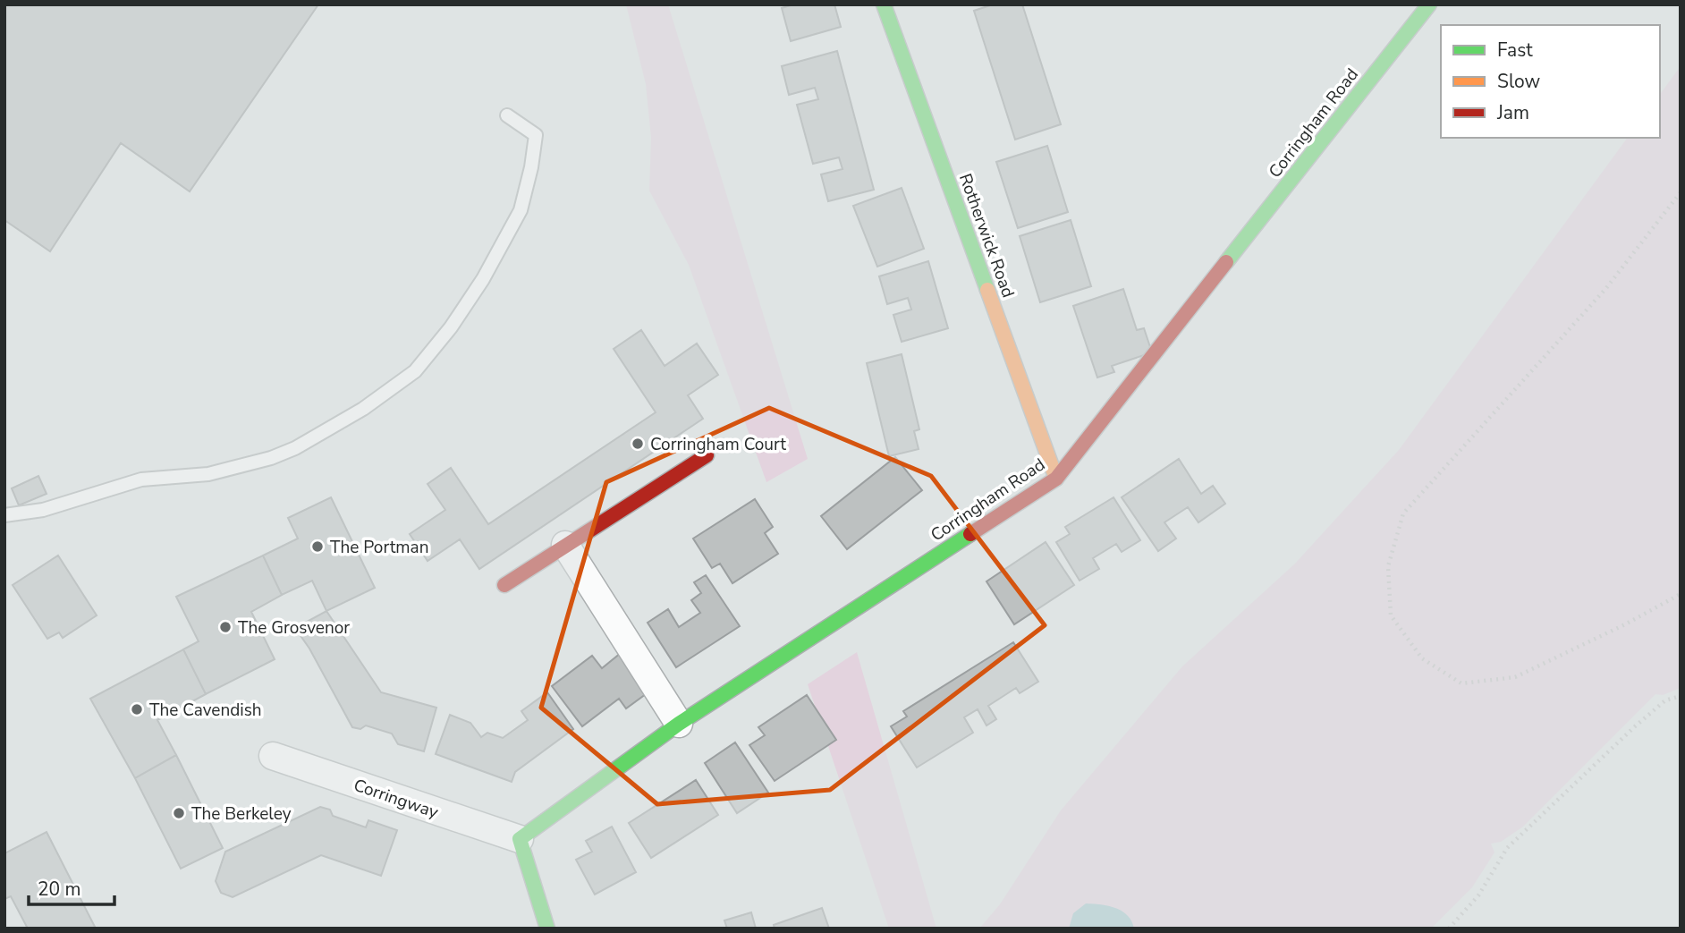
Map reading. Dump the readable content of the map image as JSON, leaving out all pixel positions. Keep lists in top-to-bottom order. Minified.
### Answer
{"streets":{"street":["Corringham Road","Rotherwick Road","Corringway"]},"crossings":[["Corringham Road","Rotherwick Road"],["Corringham Road","Corringway"]],"places":["Corringham Court","The Portman","The Grosvenor","The Cavendish","The Berkeley"],"legend":["Fast","Slow","Jam"],"scale_bar":"20 m"}
